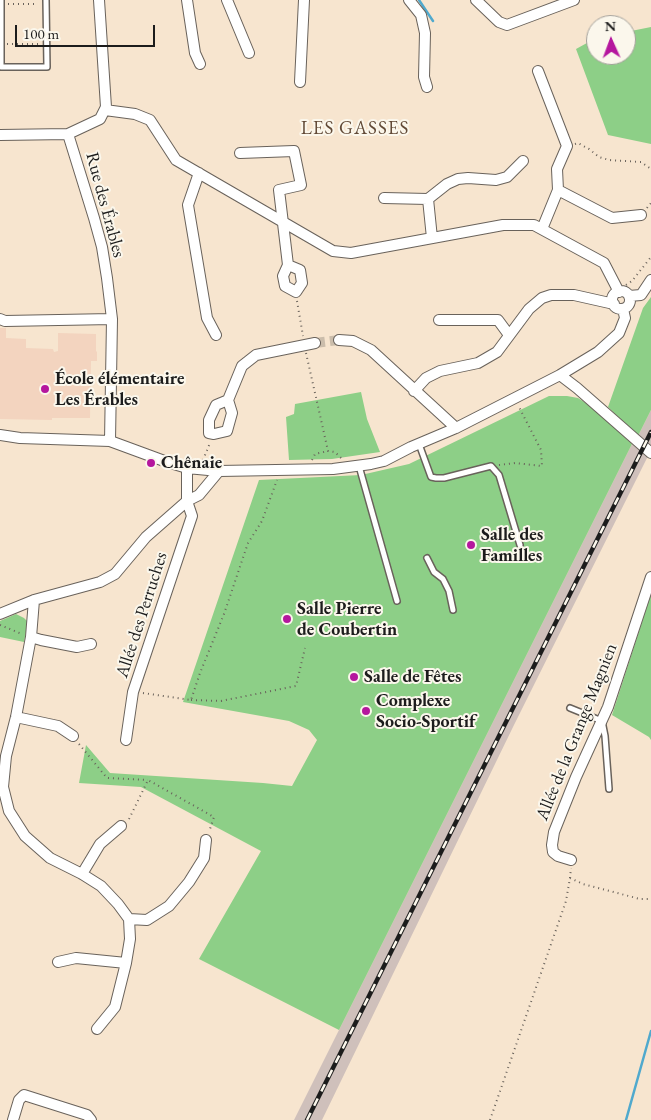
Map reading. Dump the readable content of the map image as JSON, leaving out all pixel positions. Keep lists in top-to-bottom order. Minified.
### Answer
{"streets":{"street":["Rue des Érables","Allée des Perruches","Allée de la Grange Magnien"]},"districts":["LES GASSES"],"places":["École élémentaire Les Érables","Chênaie","Salle des Familles","Salle Pierre de Coubertin","Salle de Fêtes","Complexe Socio-Sportif"],"scale_bar":"100 m","north":"top"}
